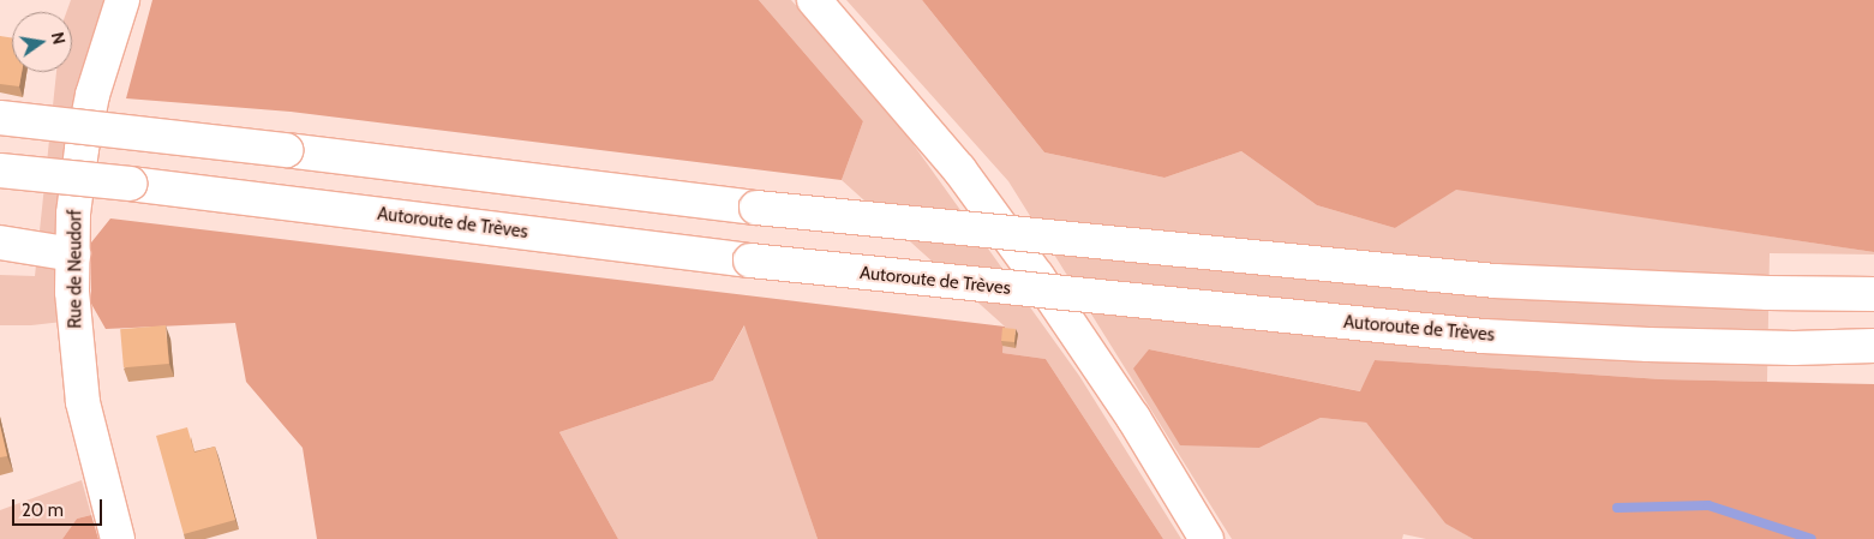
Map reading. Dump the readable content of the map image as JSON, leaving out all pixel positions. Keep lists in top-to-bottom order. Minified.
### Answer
{"streets":{"main road":["Autoroute de Trèves","Rue de Neudorf"]},"scale_bar":"20 m","north":"right"}
